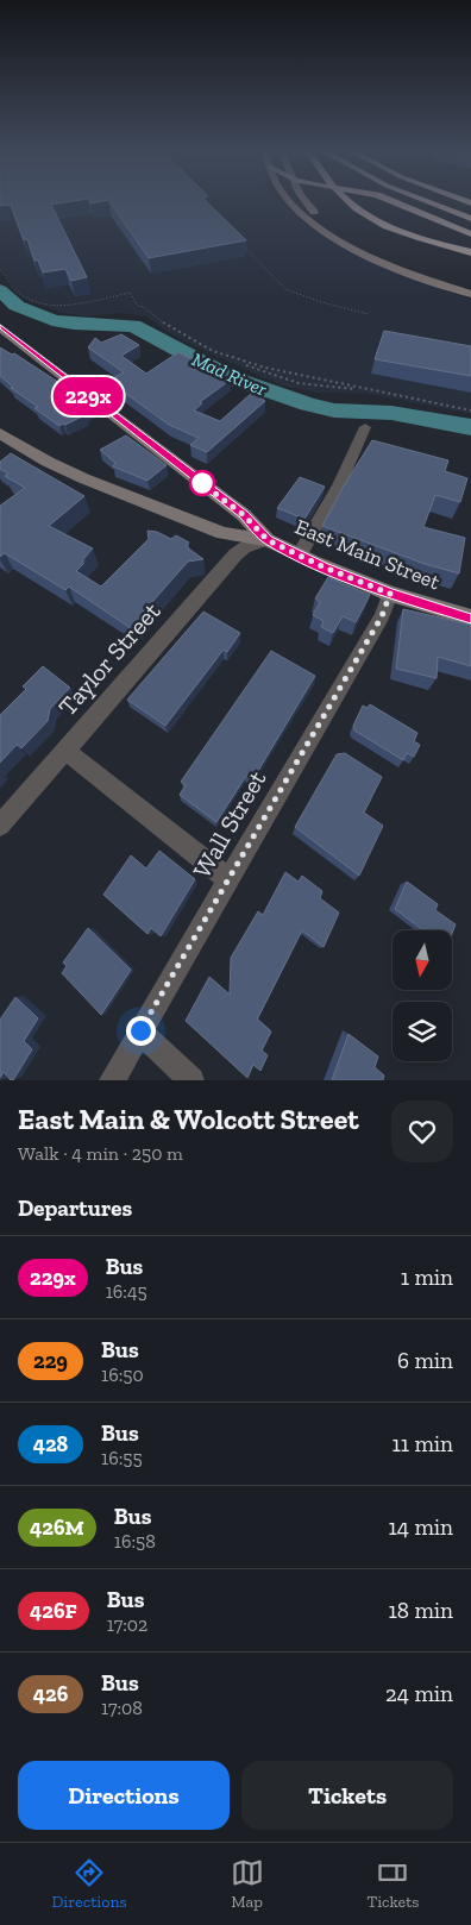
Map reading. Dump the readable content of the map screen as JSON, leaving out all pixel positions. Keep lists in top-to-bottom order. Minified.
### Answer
{"streets":{"main road":["East Main Street"],"street":["Taylor Street","Wall Street"]},"crossings":[["East Main Street","Taylor Street"],["East Main Street","Wall Street"]],"water":["Mad River"],"lines":["bus line 229x"],"north":"bottom","page":{"on_map":"229x","heading":[["East Main & Wolcott Street","Walk · 4 min · 250 m"],"Departures"],"list":[{"mark":"229x","name":"Bus","note":"16:45","value":"1 min"},{"mark":"229","name":"Bus","note":"16:50","value":"6 min"},{"mark":"428","name":"Bus","note":"16:55","value":"11 min"},{"mark":"426M","name":"Bus","note":"16:58","value":"14 min"},{"mark":"426F","name":"Bus","note":"17:02","value":"18 min"},{"mark":"426","name":"Bus","note":"17:08","value":"24 min"}],"buttons":["Directions","Tickets"],"tabs":["Directions","Map","Tickets"]}}
